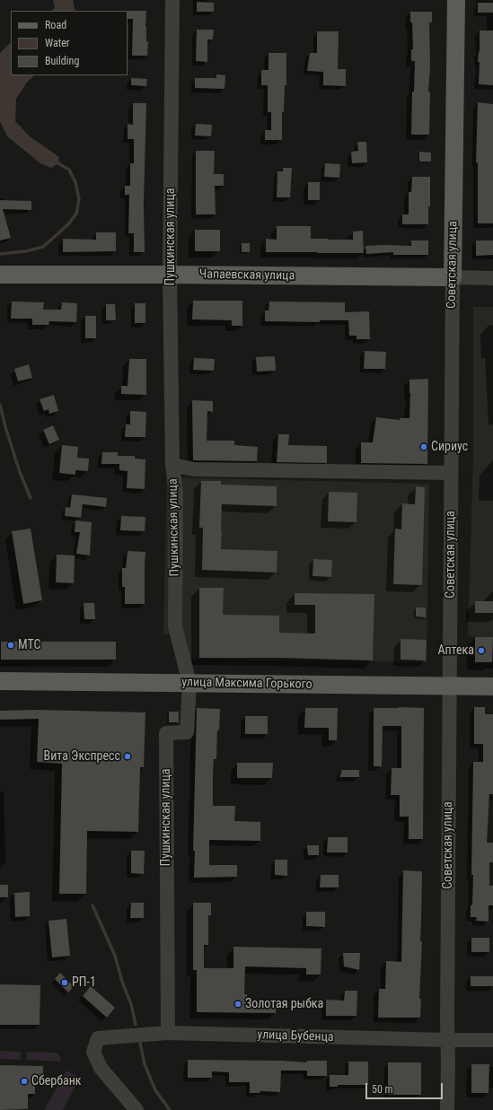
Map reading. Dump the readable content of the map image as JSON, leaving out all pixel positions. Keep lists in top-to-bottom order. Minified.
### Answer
{"streets":{"main road":["Советская улица","Чапаевская улица","улица Максима Горького"],"street":["Пушкинская улица","улица Бубенца"]},"crossings":[["Пушкинская улица","Чапаевская улица"],["Пушкинская улица","улица Максима Горького"],["Пушкинская улица","улица Бубенца"],["Советская улица","Чапаевская улица"],["Советская улица","улица Максима Горького"],["Советская улица","улица Бубенца"]],"places":["Сириус","МТС","Аптека","Вита Экспресс","РП-1","Золотая рыбка","Сбербанк"],"legend":["Road","Water","Building"],"scale_bar":"50 m"}
